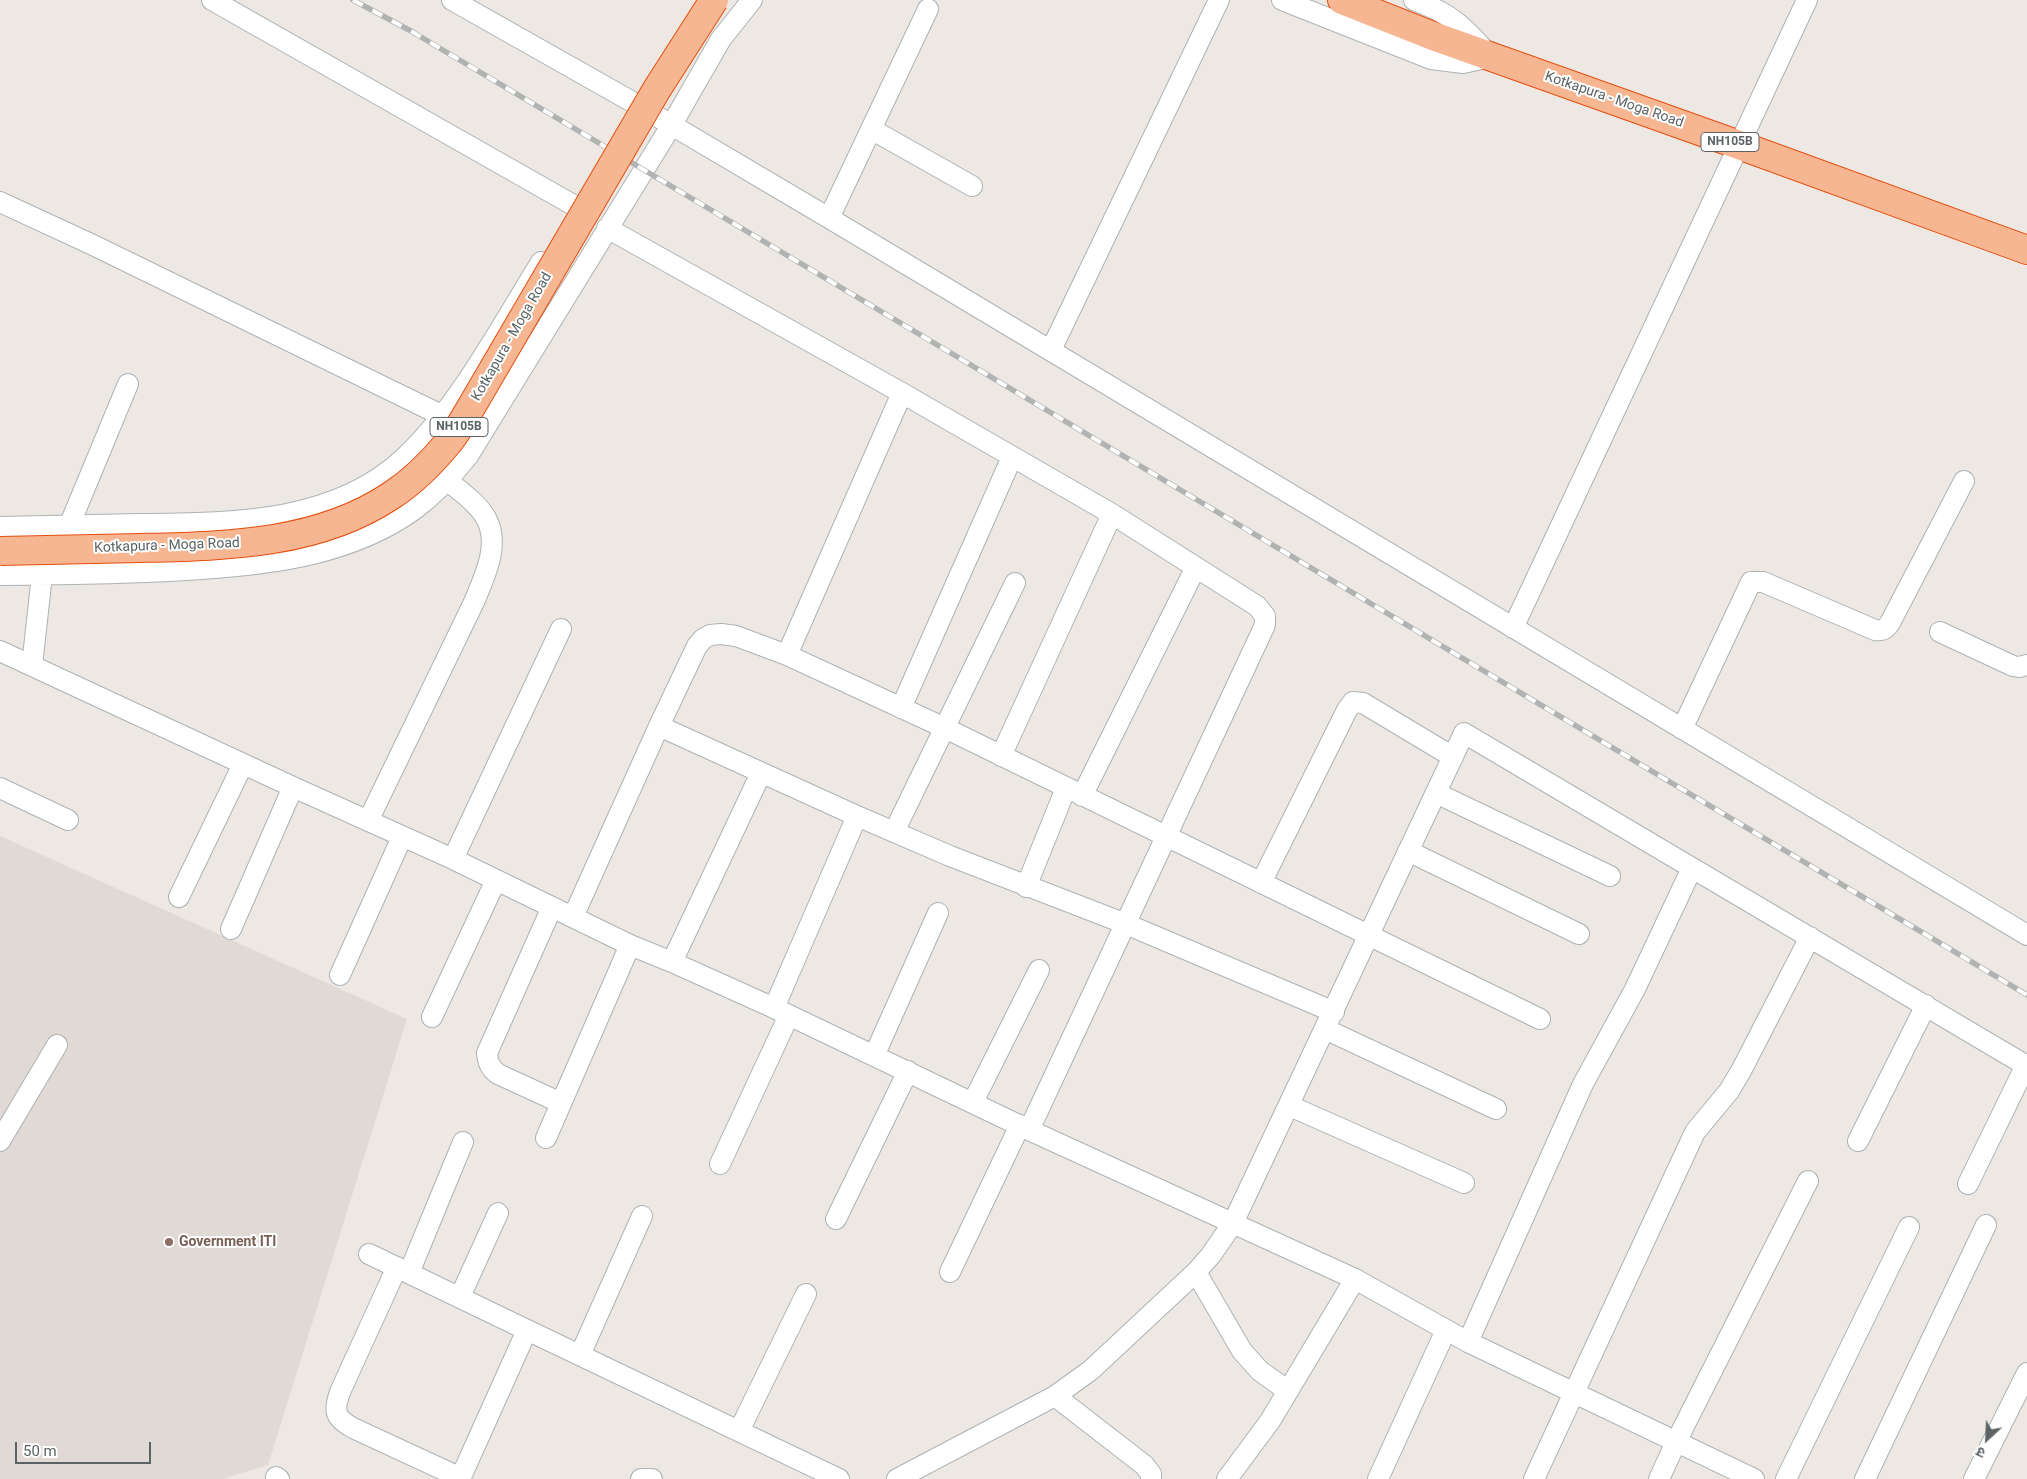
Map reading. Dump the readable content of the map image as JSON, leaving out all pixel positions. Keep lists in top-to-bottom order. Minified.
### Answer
{"streets":{"highway":["Kotkapura - Moga Road","NH105B"]},"places":["Government ITI"],"scale_bar":"50 m","north":"bottom left"}
